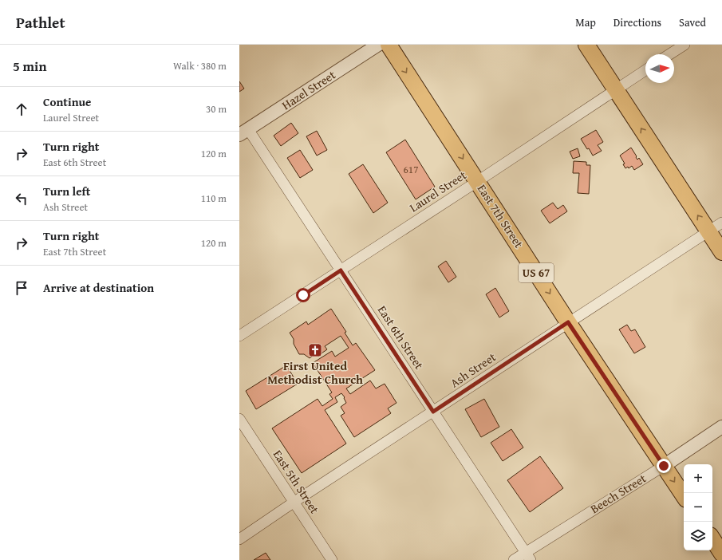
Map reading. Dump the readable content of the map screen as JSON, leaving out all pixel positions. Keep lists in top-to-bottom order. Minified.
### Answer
{"streets":{"main road":["East 7th Street","US 67"],"street":["Hazel Street","Laurel Street","East 6th Street","Ash Street","East 5th Street","Beech Street"]},"crossings":[["Hazel Street","East 6th Street"],["Laurel Street","East 7th Street"],["Laurel Street","East 6th Street"],["East 7th Street","Ash Street"],["East 7th Street","Beech Street"],["East 6th Street","Ash Street"],["East 6th Street","Beech Street"],["Ash Street","East 5th Street"]],"one_way":["East 7th Street"],"places":{"church":["First United Methodist Church"]},"house_numbers":["617"],"north":"right","page":{"header":"Pathlet","nav":["Map","Directions","Saved"],"heading":["5 min","Walk · 380 m"],"list":[["Continue","Laurel Street","30 m"],["Turn right","East 6th Street","120 m"],["Turn left","Ash Street","110 m"],["Turn right","East 7th Street","120 m"],"Arrive at destination"],"map_buttons":["+","−"]}}
